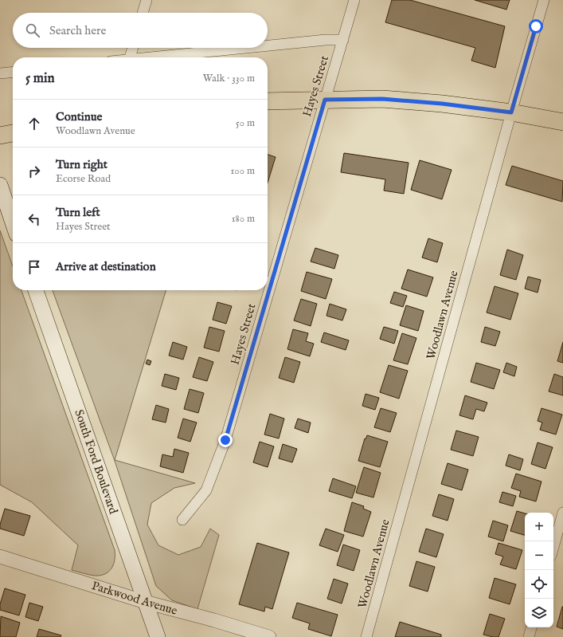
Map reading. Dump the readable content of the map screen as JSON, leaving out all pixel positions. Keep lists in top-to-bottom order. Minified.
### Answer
{"streets":{"main road":["South Ford Boulevard"],"street":["Hayes Street","Woodlawn Avenue","Parkwood Avenue"]},"crossings":[["South Ford Boulevard","Parkwood Avenue"]],"page":{"search":"Search here","heading":["5 min","Walk · 330 m"],"list":[["Continue","Woodlawn Avenue","50 m"],["Turn right","Ecorse Road","100 m"],["Turn left","Hayes Street","180 m"],"Arrive at destination"],"map_buttons":["+","−"]}}
